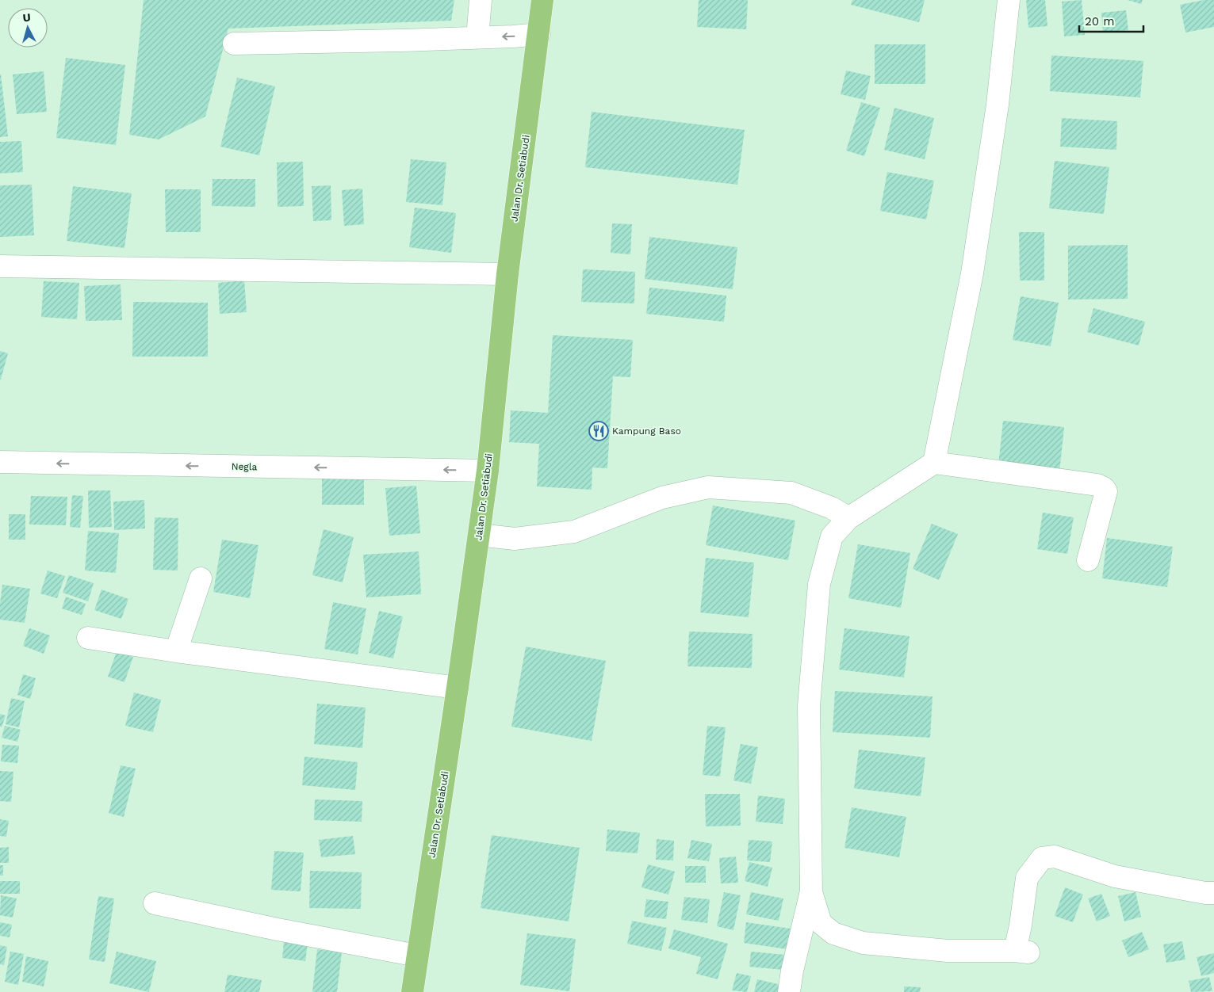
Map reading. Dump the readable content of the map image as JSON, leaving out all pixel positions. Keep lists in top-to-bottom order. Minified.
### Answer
{"streets":{"main road":["Jalan Dr. Setiabudi"],"street":["Negla"]},"crossings":[["Jalan Dr. Setiabudi","Negla"]],"places":{"restaurant":["Kampung Baso"]},"scale_bar":"20 m","north":"top"}
